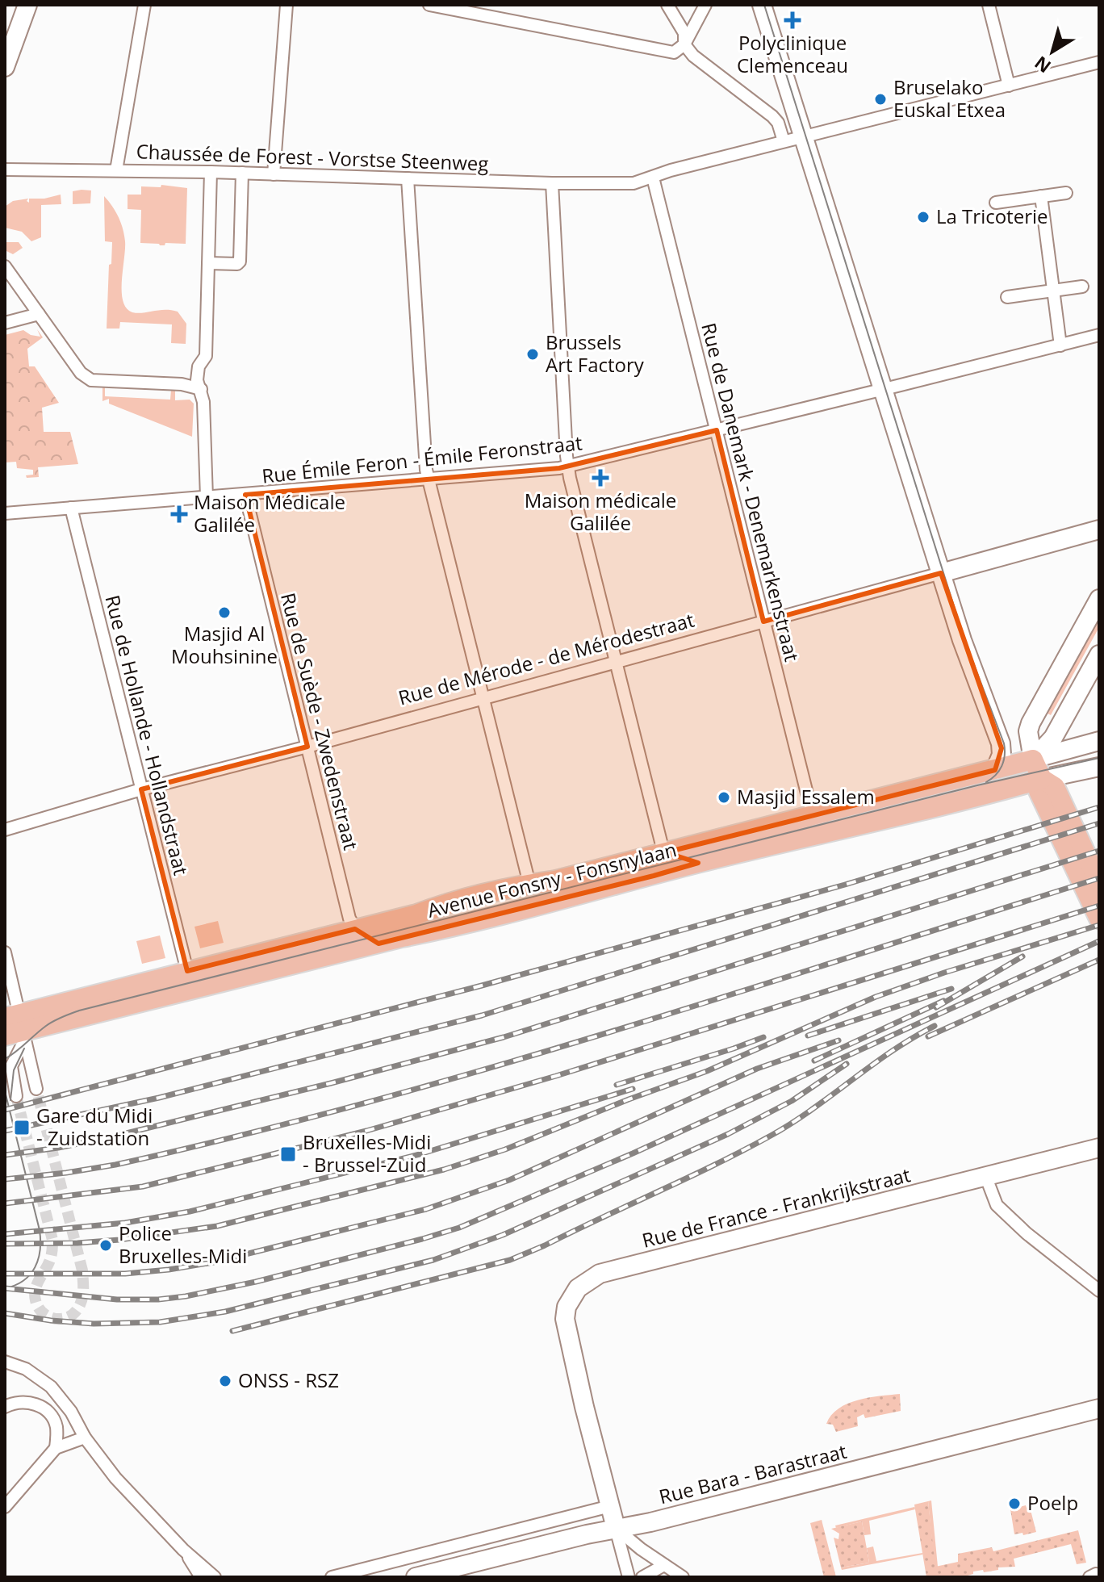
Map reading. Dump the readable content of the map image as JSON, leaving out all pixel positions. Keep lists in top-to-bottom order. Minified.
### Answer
{"streets":{"main road":["Rue de Mérode - de Mérodestraat","Avenue Fonsny - Fonsnylaan","Rue de France - Frankrijkstraat","Rue Bara - Barastraat"],"street":["Chaussée de Forest - Vorstse Steenweg","Rue Émile Feron - Émile Feronstraat","Rue de Danemark - Denemarkenstraat","Rue de Suède - Zwedenstraat","Rue de Hollande - Hollandstraat"]},"crossings":[["Chaussée de Forest - Vorstse Steenweg","Rue de Danemark - Denemarkenstraat"],["Rue Émile Feron - Émile Feronstraat","Rue de Danemark - Denemarkenstraat"],["Rue Émile Feron - Émile Feronstraat","Rue de Suède - Zwedenstraat"],["Rue Émile Feron - Émile Feronstraat","Rue de Hollande - Hollandstraat"],["Rue de Danemark - Denemarkenstraat","Rue de Mérode - de Mérodestraat"],["Rue de Danemark - Denemarkenstraat","Avenue Fonsny - Fonsnylaan"],["Rue de Mérode - de Mérodestraat","Rue de Suède - Zwedenstraat"],["Rue de Mérode - de Mérodestraat","Rue de Hollande - Hollandstraat"],["Rue de Suède - Zwedenstraat","Avenue Fonsny - Fonsnylaan"],["Rue de Hollande - Hollandstraat","Avenue Fonsny - Fonsnylaan"],["Rue de France - Frankrijkstraat","Rue Bara - Barastraat"]],"places":{"health":["Polyclinique Clemenceau","Maison médicale Galilée","Maison Médicale Galilée"],"other":["Bruselako Euskal Etxea","La Tricoterie","Brussels Art Factory","Masjid Al Mouhsinine","Masjid Essalem","Police Bruxelles-Midi","ONSS - RSZ","Poelp"],"transit":["Gare du Midi - Zuidstation","Bruxelles-Midi - Brussel-Zuid"]},"north":"bottom left"}
